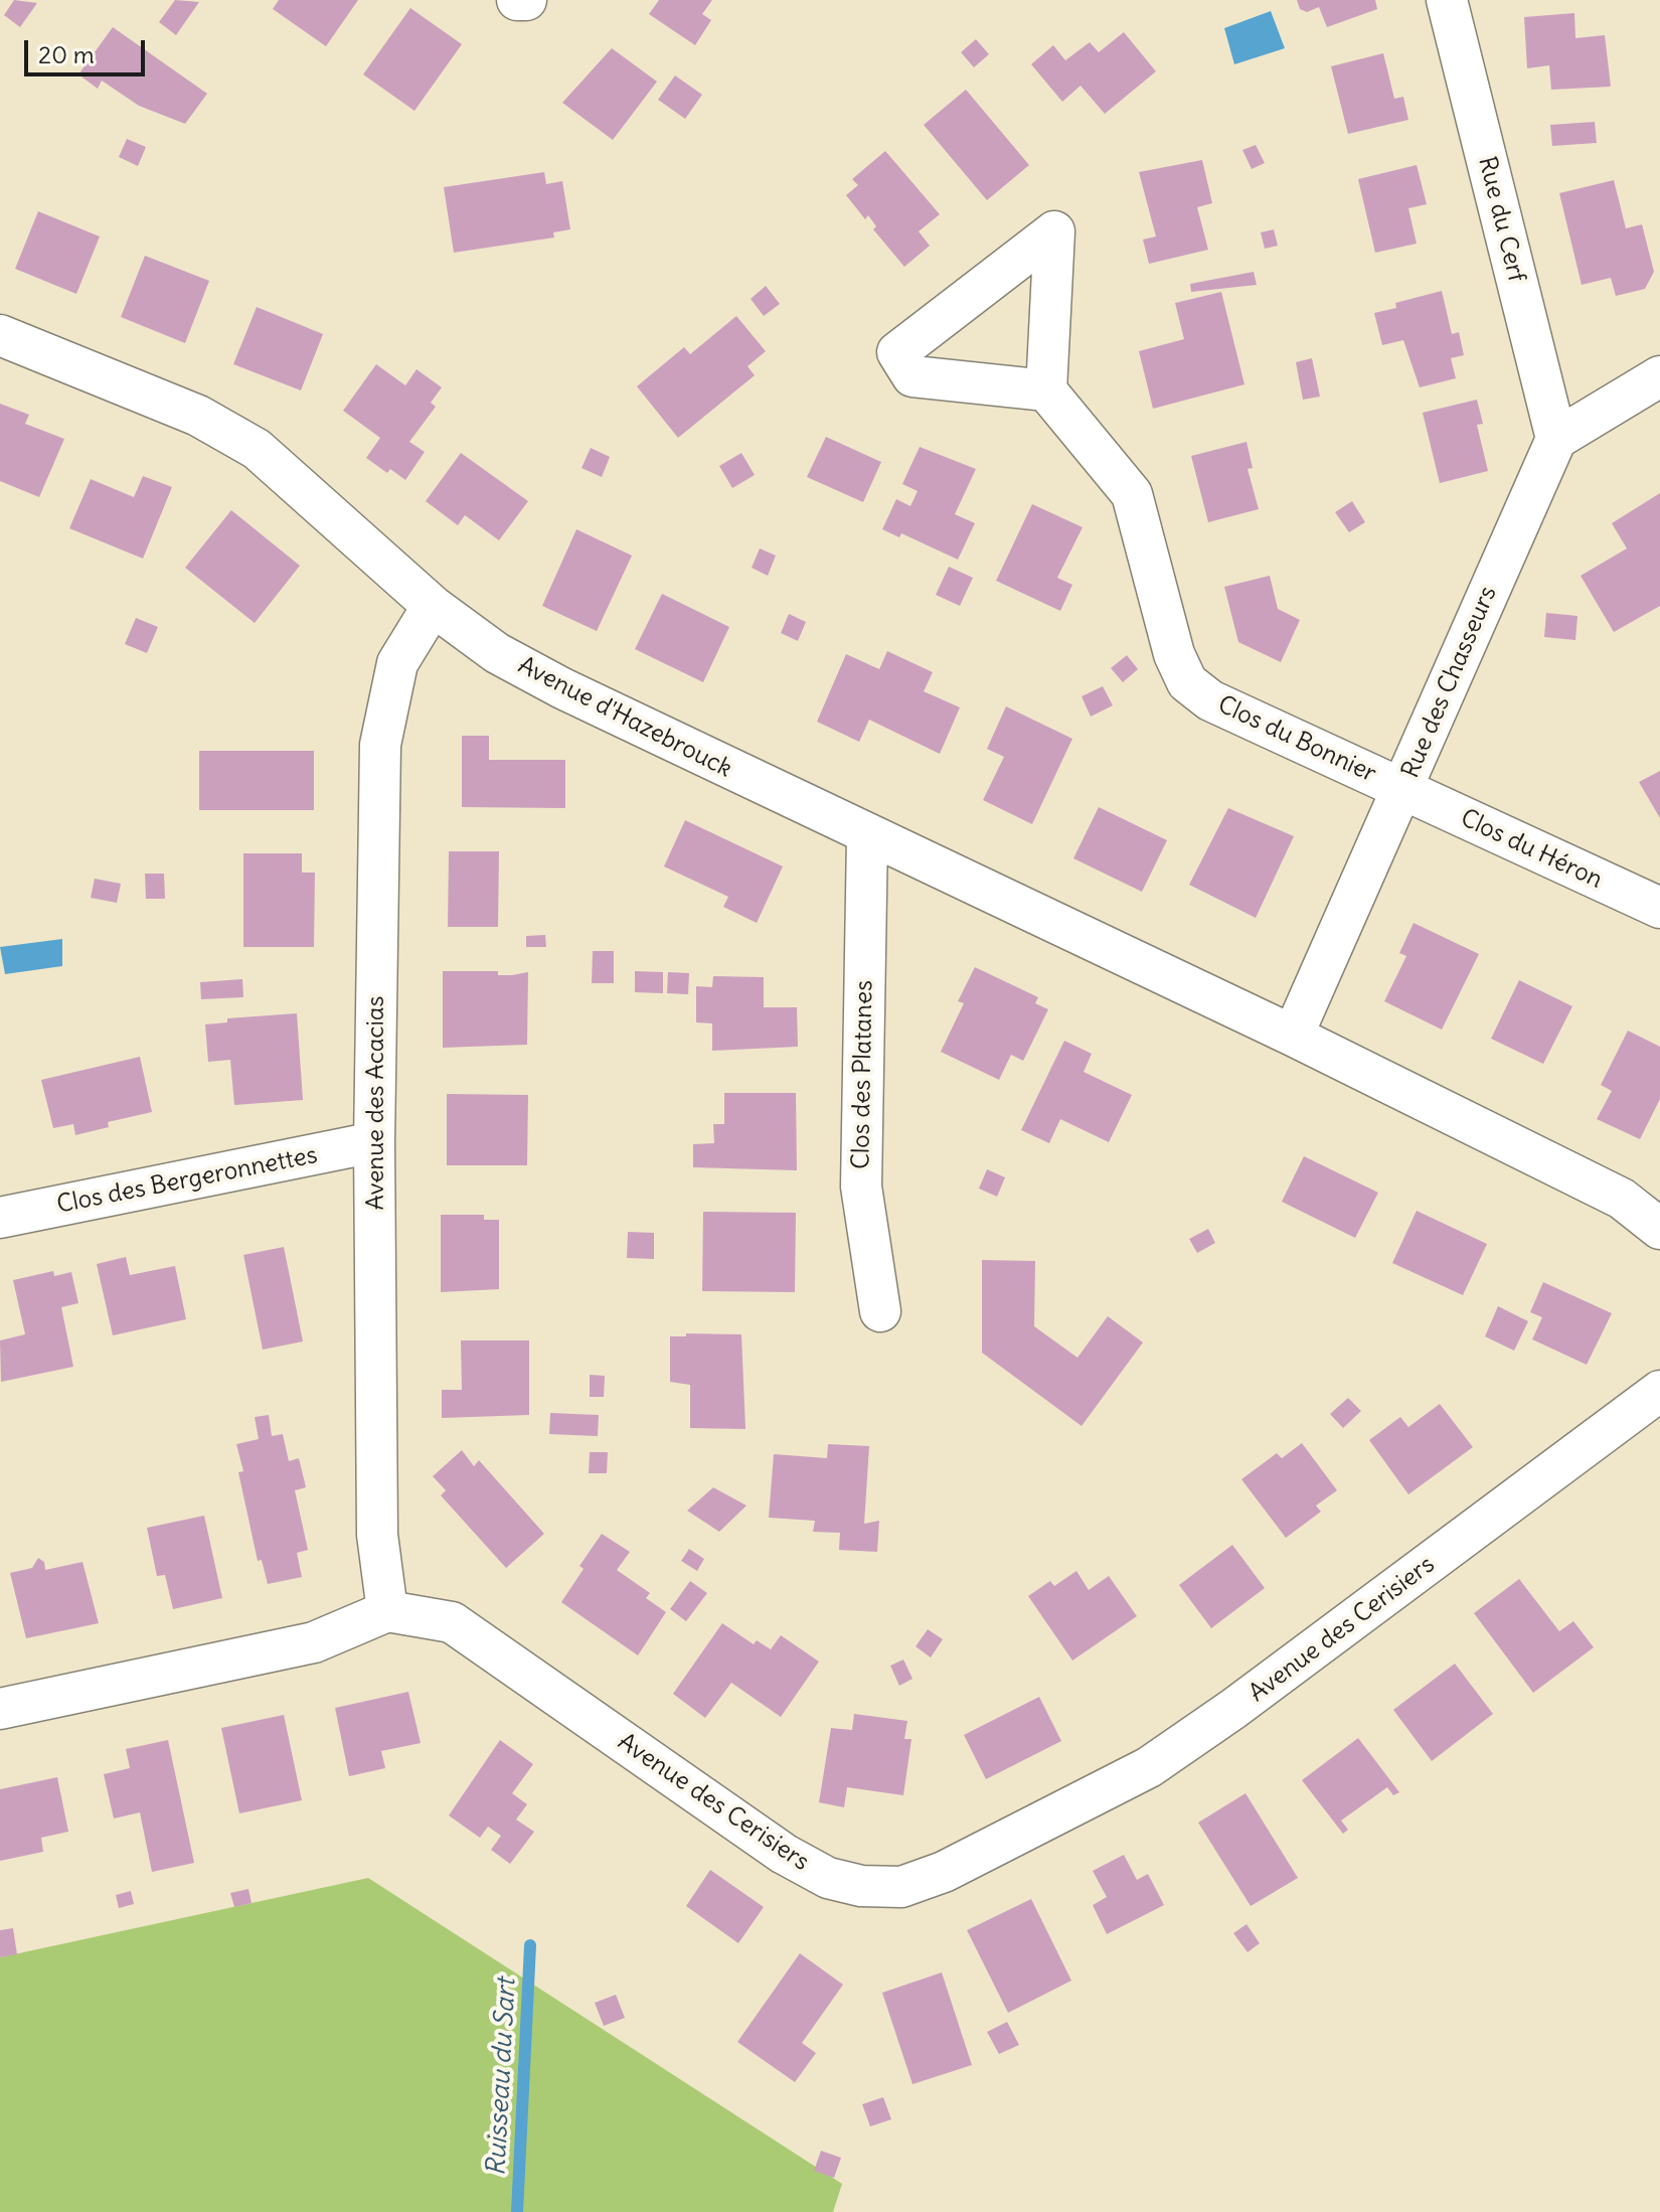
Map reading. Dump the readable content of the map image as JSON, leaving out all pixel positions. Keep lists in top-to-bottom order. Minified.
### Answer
{"streets":{"street":["Rue du Cerf","Rue des Chasseurs","Avenue d'Hazebrouck","Clos du Bonnier","Clos du Héron","Clos des Platanes","Avenue des Acacias","Clos des Bergeronnettes","Avenue des Cerisiers"]},"crossings":[["Rue du Cerf","Rue des Chasseurs"],["Rue des Chasseurs","Avenue d'Hazebrouck"],["Rue des Chasseurs","Clos du Bonnier"],["Rue des Chasseurs","Clos du Héron"],["Avenue d'Hazebrouck","Clos des Platanes"],["Avenue d'Hazebrouck","Avenue des Acacias"],["Clos du Bonnier","Clos du Héron"],["Avenue des Acacias","Clos des Bergeronnettes"],["Avenue des Acacias","Avenue des Cerisiers"]],"water":["Ruisseau du Sart"],"scale_bar":"20 m"}
